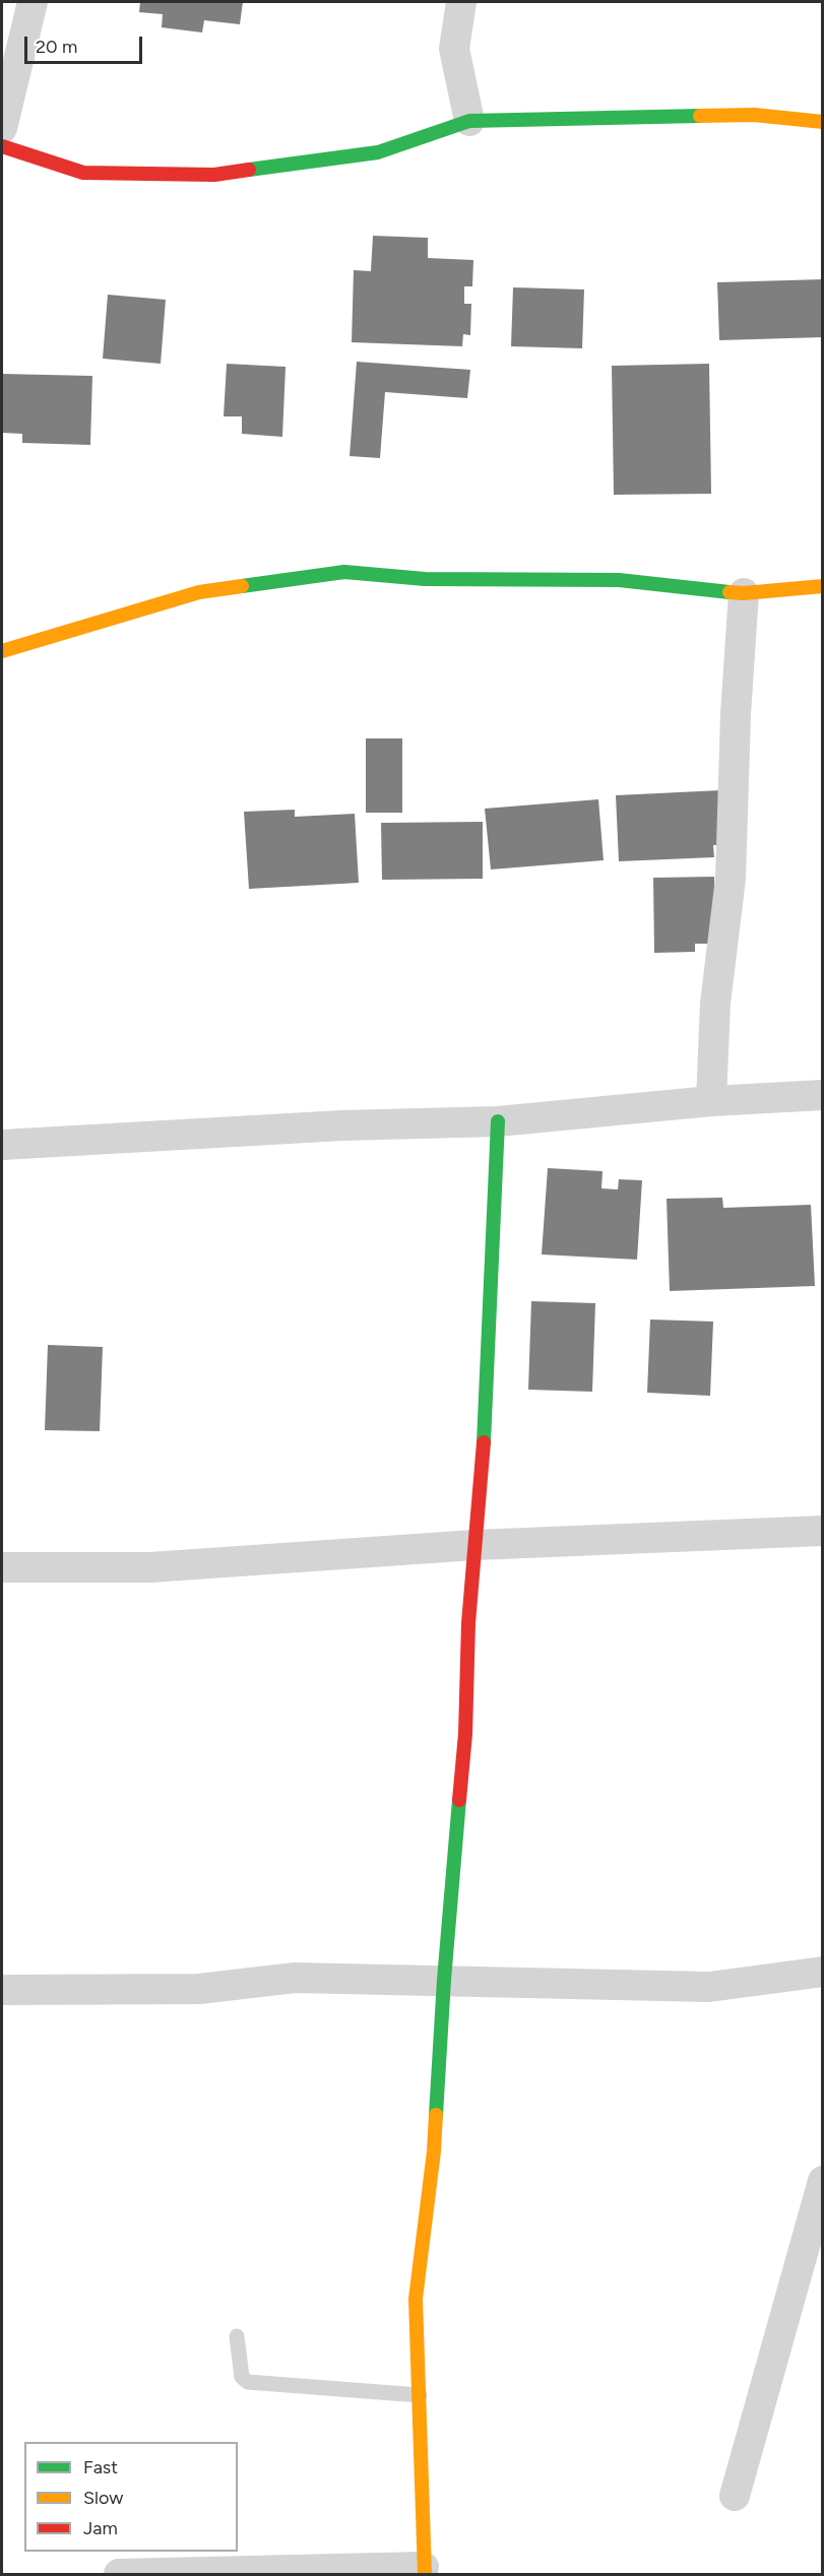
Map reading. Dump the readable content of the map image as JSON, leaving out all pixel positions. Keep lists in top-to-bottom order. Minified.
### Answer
{"legend":["Fast","Slow","Jam"],"scale_bar":"20 m"}
